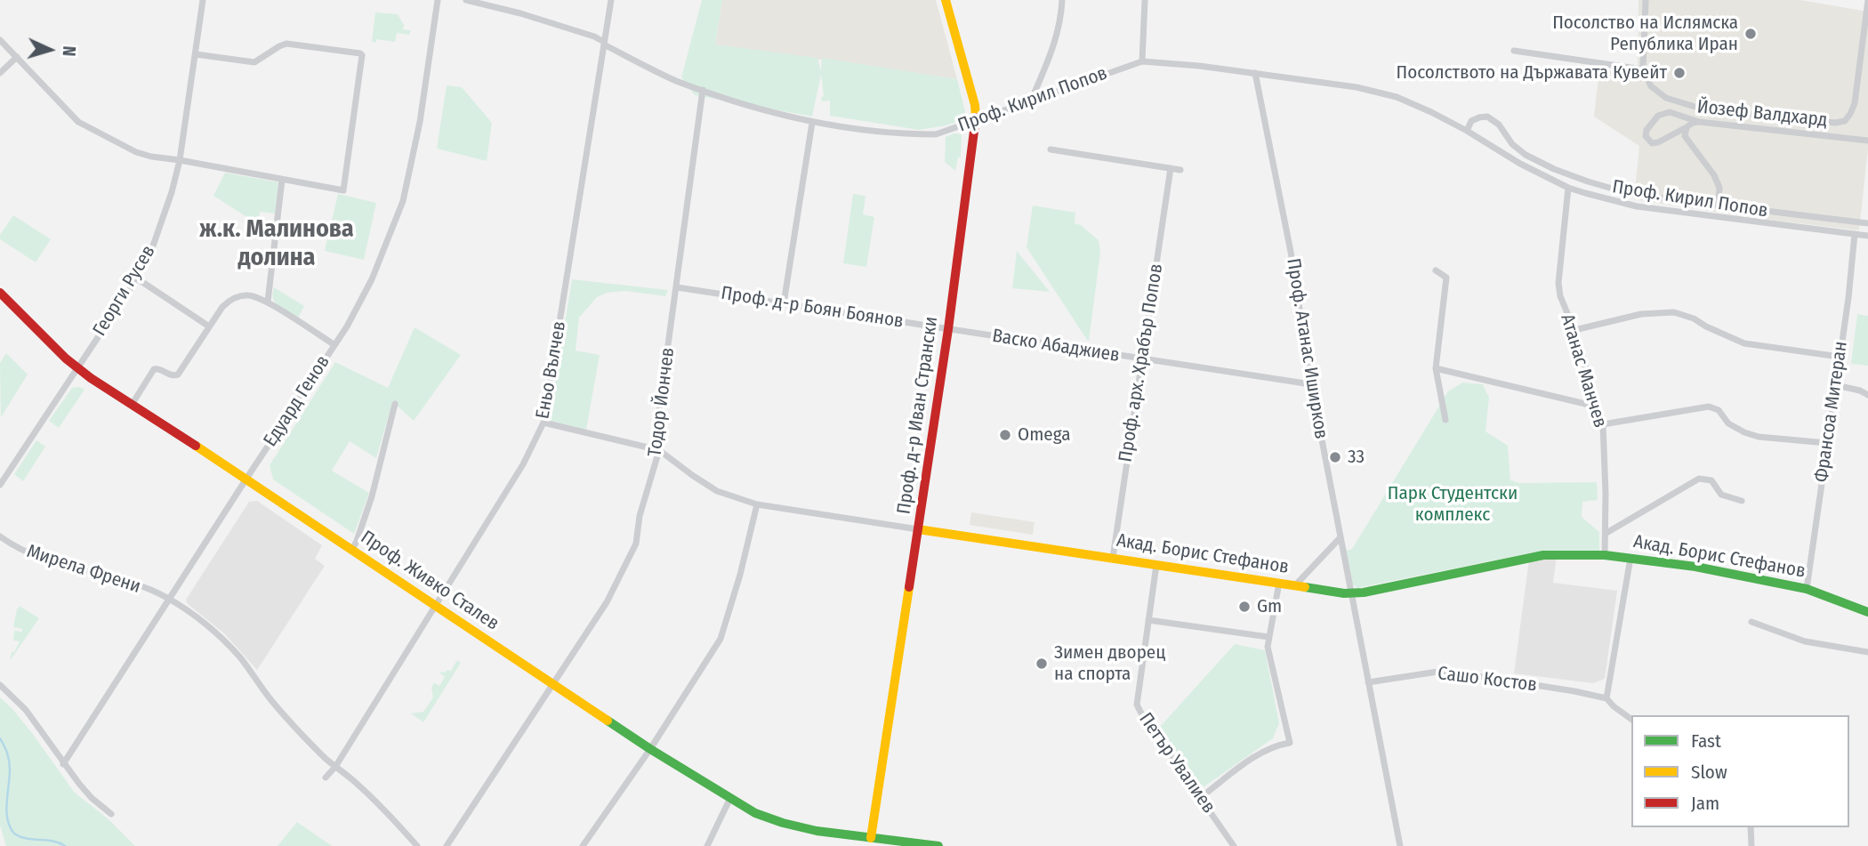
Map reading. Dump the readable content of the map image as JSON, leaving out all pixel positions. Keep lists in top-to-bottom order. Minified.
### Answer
{"streets":{"street":["Проф. Кирил Попов","Йозеф Валдхард","Георги Русев","Проф. д-р Боян Боянов","Васко Абаджиев","Проф. Атанас Иширков","Проф. арх. Храбър Попов","Еньо Вълчев","Атанас Манчев","Едуард Генов","Тодор Йончев","Франсоа Митеран","Проф. д-р Иван Странски","Акад. Борис Стефанов","Мирела Френи","Проф. Живко Сталев","Сашо Костов","Петър Увалиев"]},"crossings":[["Проф. Кирил Попов","Проф. Атанас Иширков"],["Проф. Кирил Попов","Еньо Вълчев"],["Проф. Кирил Попов","Атанас Манчев"],["Проф. Кирил Попов","Тодор Йончев"],["Проф. Кирил Попов","Франсоа Митеран"],["Проф. Кирил Попов","Проф. д-р Иван Странски"],["Георги Русев","Проф. Живко Сталев"],["Проф. д-р Боян Боянов","Васко Абаджиев"],["Проф. д-р Боян Боянов","Тодор Йончев"],["Проф. д-р Боян Боянов","Проф. д-р Иван Странски"],["Васко Абаджиев","Проф. Атанас Иширков"],["Васко Абаджиев","Проф. арх. Храбър Попов"],["Васко Абаджиев","Проф. д-р Иван Странски"],["Проф. Атанас Иширков","Акад. Борис Стефанов"],["Проф. Атанас Иширков","Сашо Костов"],["Проф. арх. Храбър Попов","Акад. Борис Стефанов"],["Еньо Вълчев","Акад. Борис Стефанов"],["Еньо Вълчев","Мирела Френи"],["Еньо Вълчев","Проф. Живко Сталев"],["Атанас Манчев","Акад. Борис Стефанов"],["Едуард Генов","Мирела Френи"],["Едуард Генов","Проф. Живко Сталев"],["Тодор Йончев","Акад. Борис Стефанов"],["Тодор Йончев","Проф. Живко Сталев"],["Франсоа Митеран","Акад. Борис Стефанов"],["Проф. д-р Иван Странски","Акад. Борис Стефанов"],["Проф. д-р Иван Странски","Проф. Живко Сталев"],["Акад. Борис Стефанов","Петър Увалиев"]],"districts":["ж.к. Малинова долина"],"parks":["Парк Студентски комплекс"],"places":["Посолство на Ислямска Република Иран","Посолството на Държавата Кувейт","Omega","33","Gm","Зимен дворец на спорта"],"legend":["Fast","Slow","Jam"],"north":"right"}
